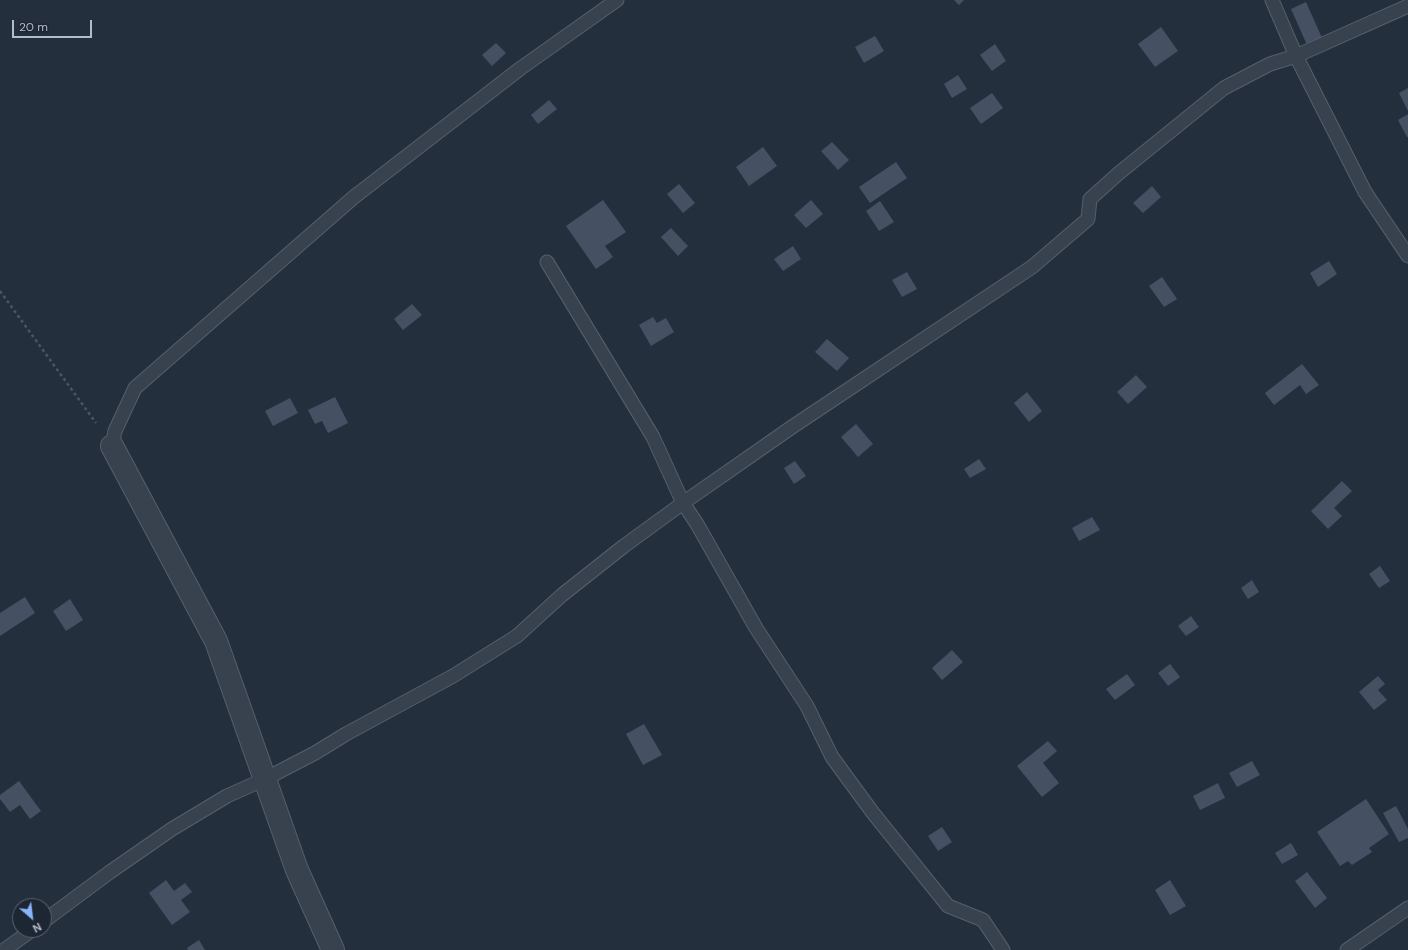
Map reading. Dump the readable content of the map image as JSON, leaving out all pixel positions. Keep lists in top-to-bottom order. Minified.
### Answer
{"scale_bar":"20 m","north":"bottom right"}
